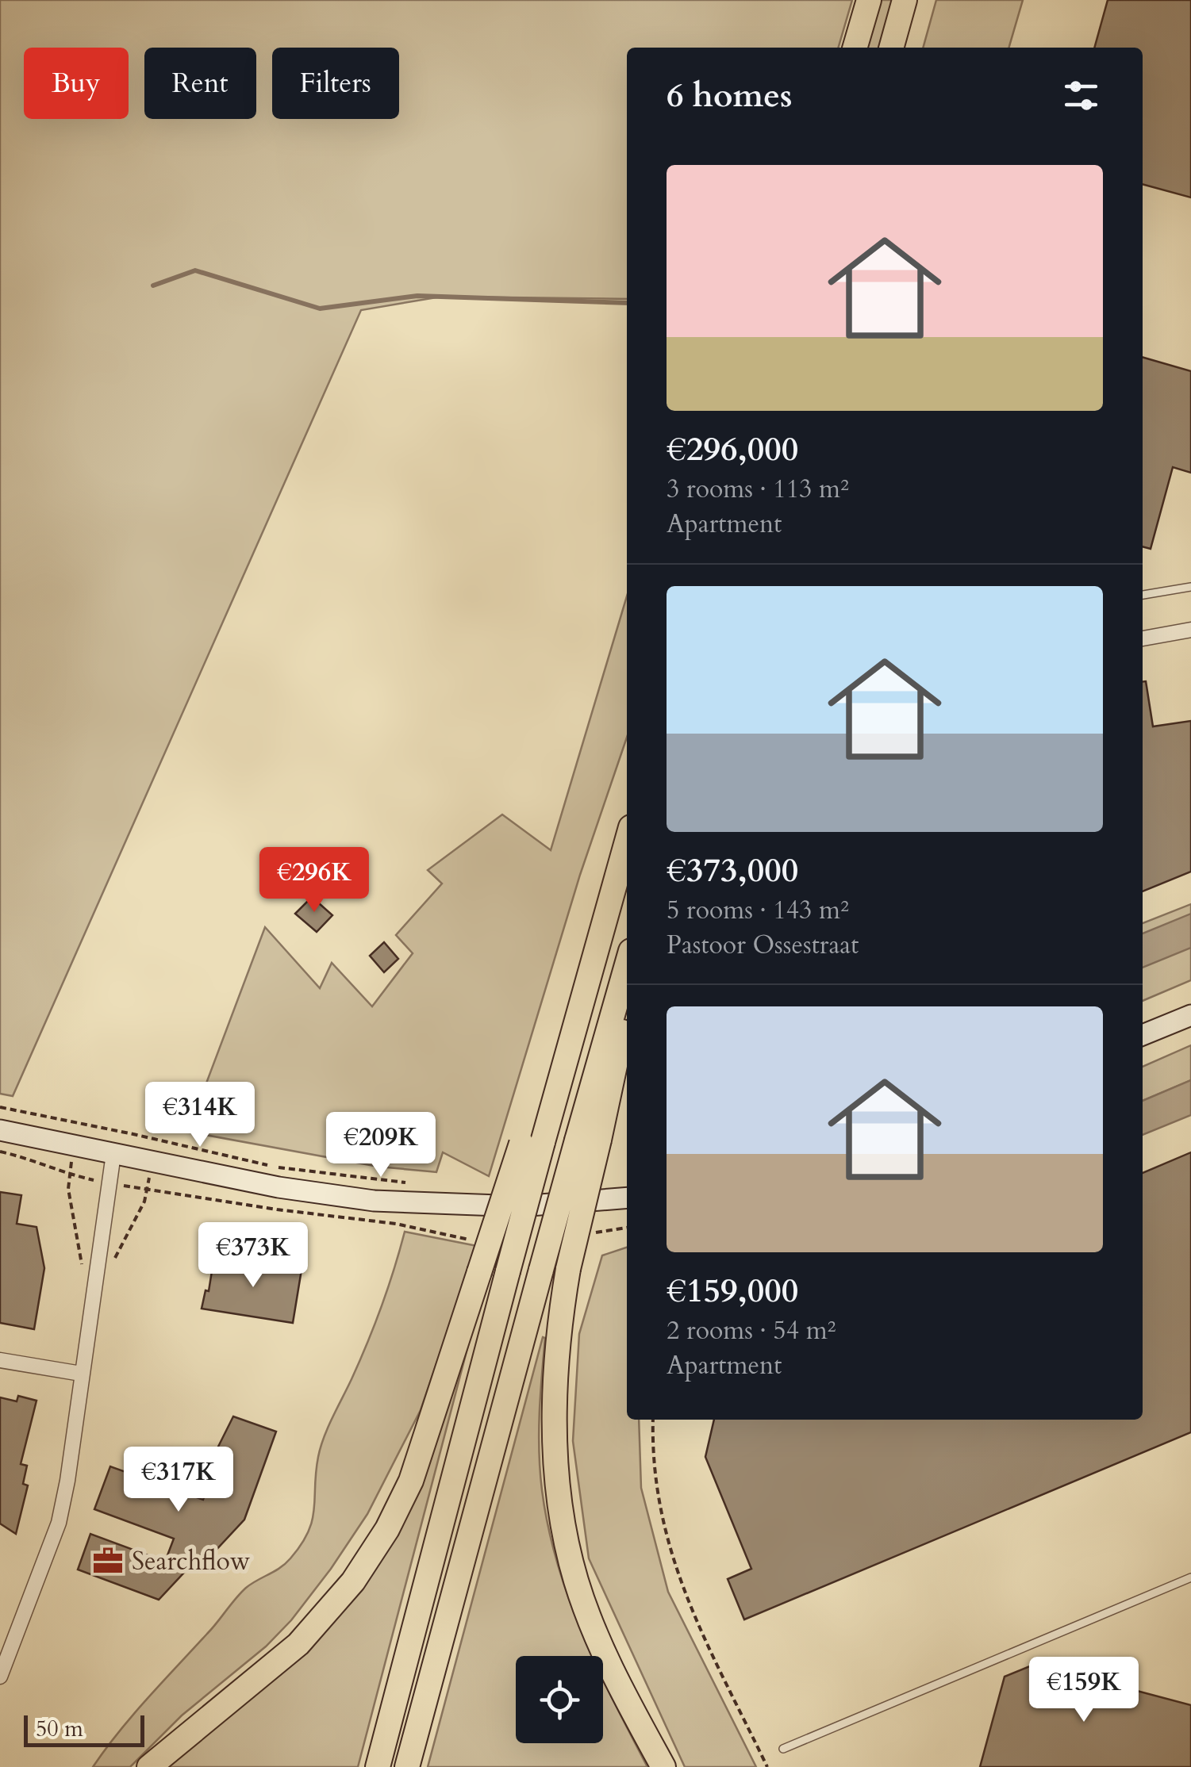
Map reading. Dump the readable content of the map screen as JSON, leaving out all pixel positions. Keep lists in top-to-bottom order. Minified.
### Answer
{"places":{"office":["Searchflow"]},"scale_bar":"50 m","page":{"chip":["Buy","Rent","Filters"],"heading":"6 homes","list":[{"name":"€296,000","note":"3 rooms · 113 m² · Apartment"},{"name":"€373,000","note":"5 rooms · 143 m² · Pastoor Ossestraat"},{"name":"€159,000","note":"2 rooms · 54 m² · Apartment"}],"price":["€296K","€314K","€209K","€373K","€317K","€159K"],"scale":"50 m"}}
